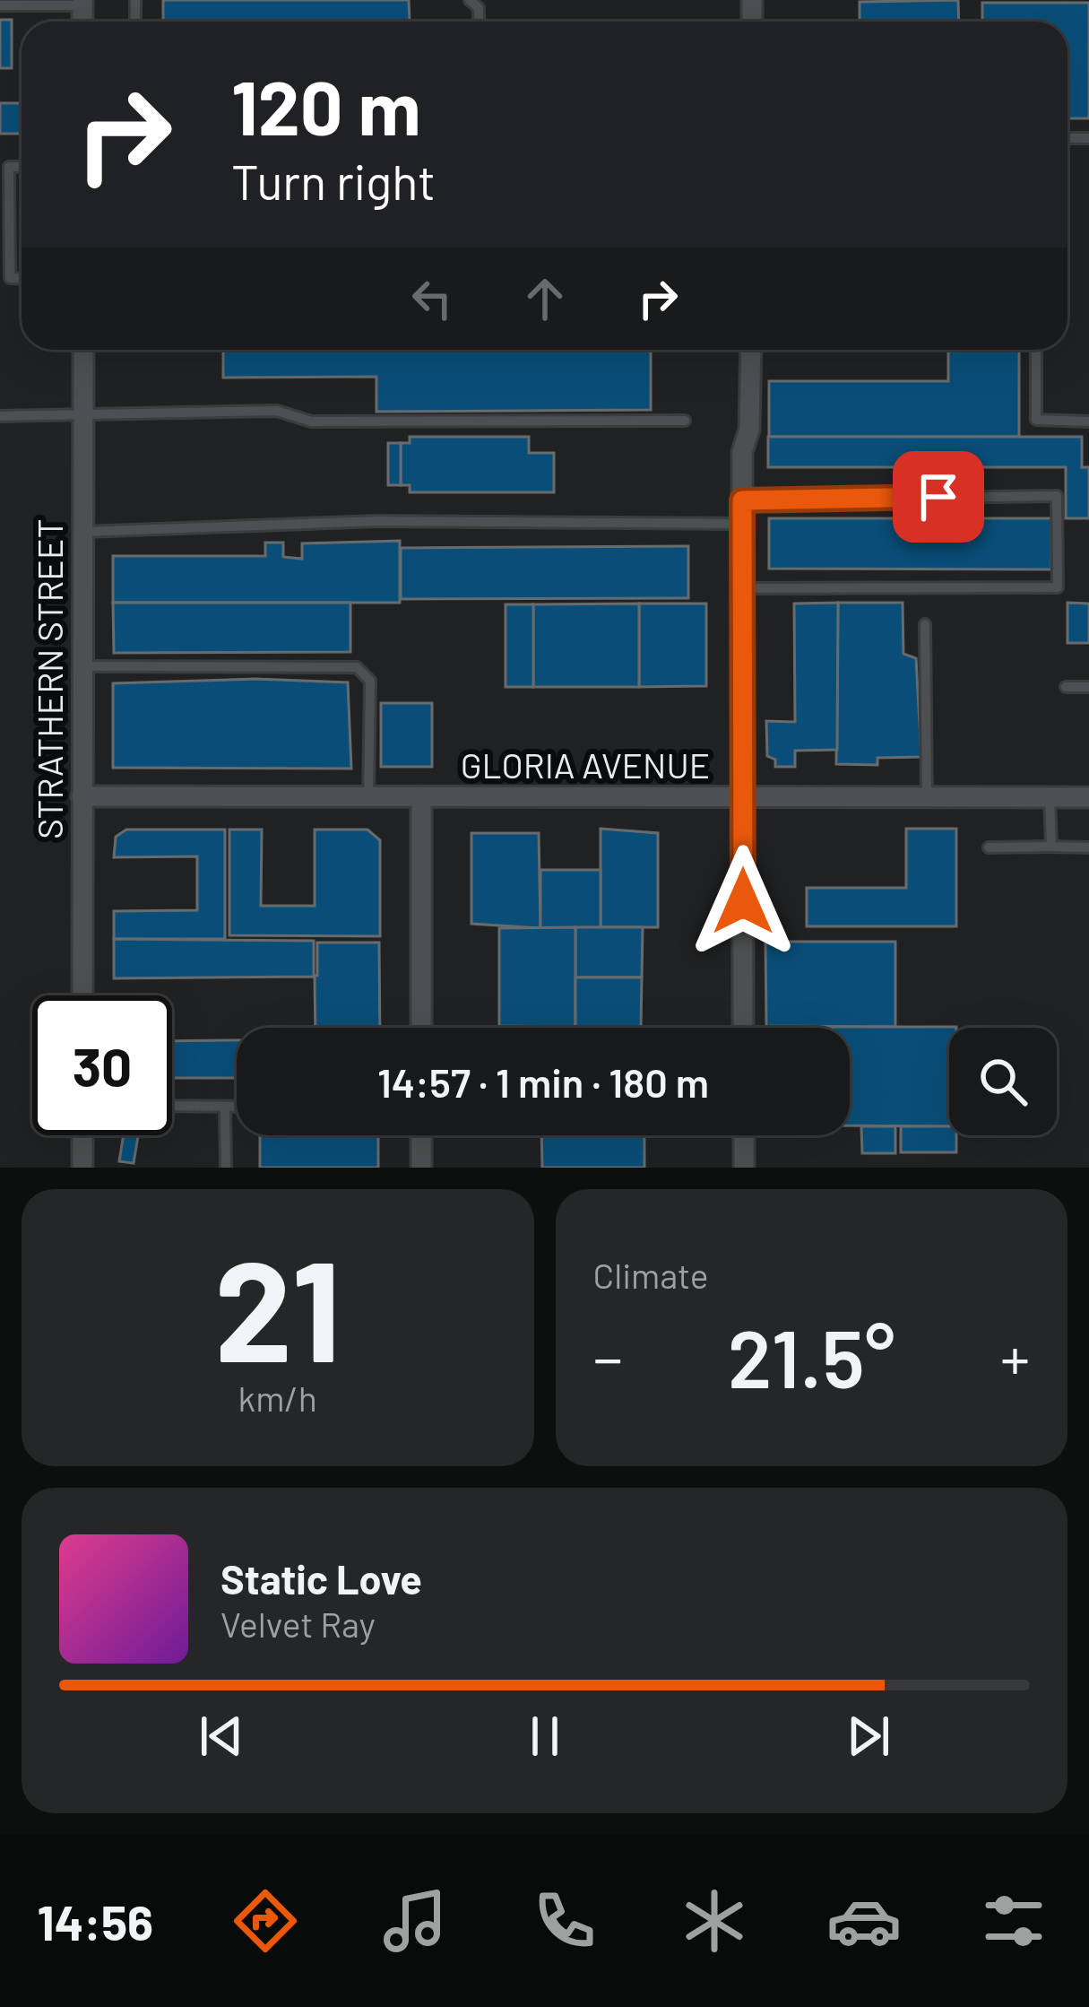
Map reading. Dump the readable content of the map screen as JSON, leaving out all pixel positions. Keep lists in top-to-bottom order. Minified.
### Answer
{"streets":{"street":["STRATHERN STREET","GLORIA AVENUE"]},"crossings":[["STRATHERN STREET","GLORIA AVENUE"]],"page":{"turn":["120 m","Turn right"],"limit":"30","trip":"14:57 · 1 min · 180 m","tile":[["21","km/h"],"Climate"],"heat":["−","21.5°","+"],"song":["Static Love","Velvet Ray"],"tabs":"14:56"}}
